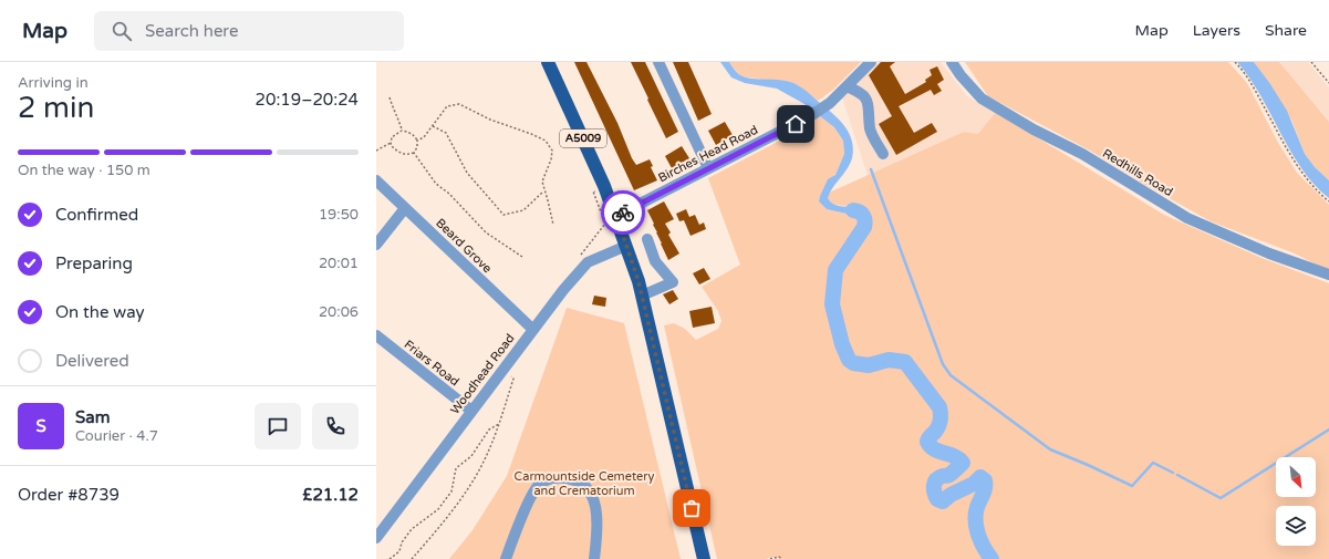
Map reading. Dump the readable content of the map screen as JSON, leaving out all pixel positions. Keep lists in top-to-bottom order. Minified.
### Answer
{"streets":{"main road":["A5009"],"street":["Birches Head Road","Redhills Road","Beard Grove","Friars Road","Woodhead Road"]},"crossings":[["A5009","Birches Head Road"],["A5009","Woodhead Road"],["Beard Grove","Woodhead Road"],["Friars Road","Woodhead Road"]],"parks":["Carmountside Cemetery and Crematorium"],"north":"bottom right","page":{"header":"Map","search":"Search here","nav":["Map","Layers","Share"],"heading":["2 min","Arriving in","20:19–20:24"],"panel":["Sam","Courier · 4.7","Order #8739","£21.12"],"bar":"On the way · 150 m","list":[["Confirmed","19:50"],["Preparing","20:01"],["On the way","20:06"],"Delivered"],"round":"S"}}
